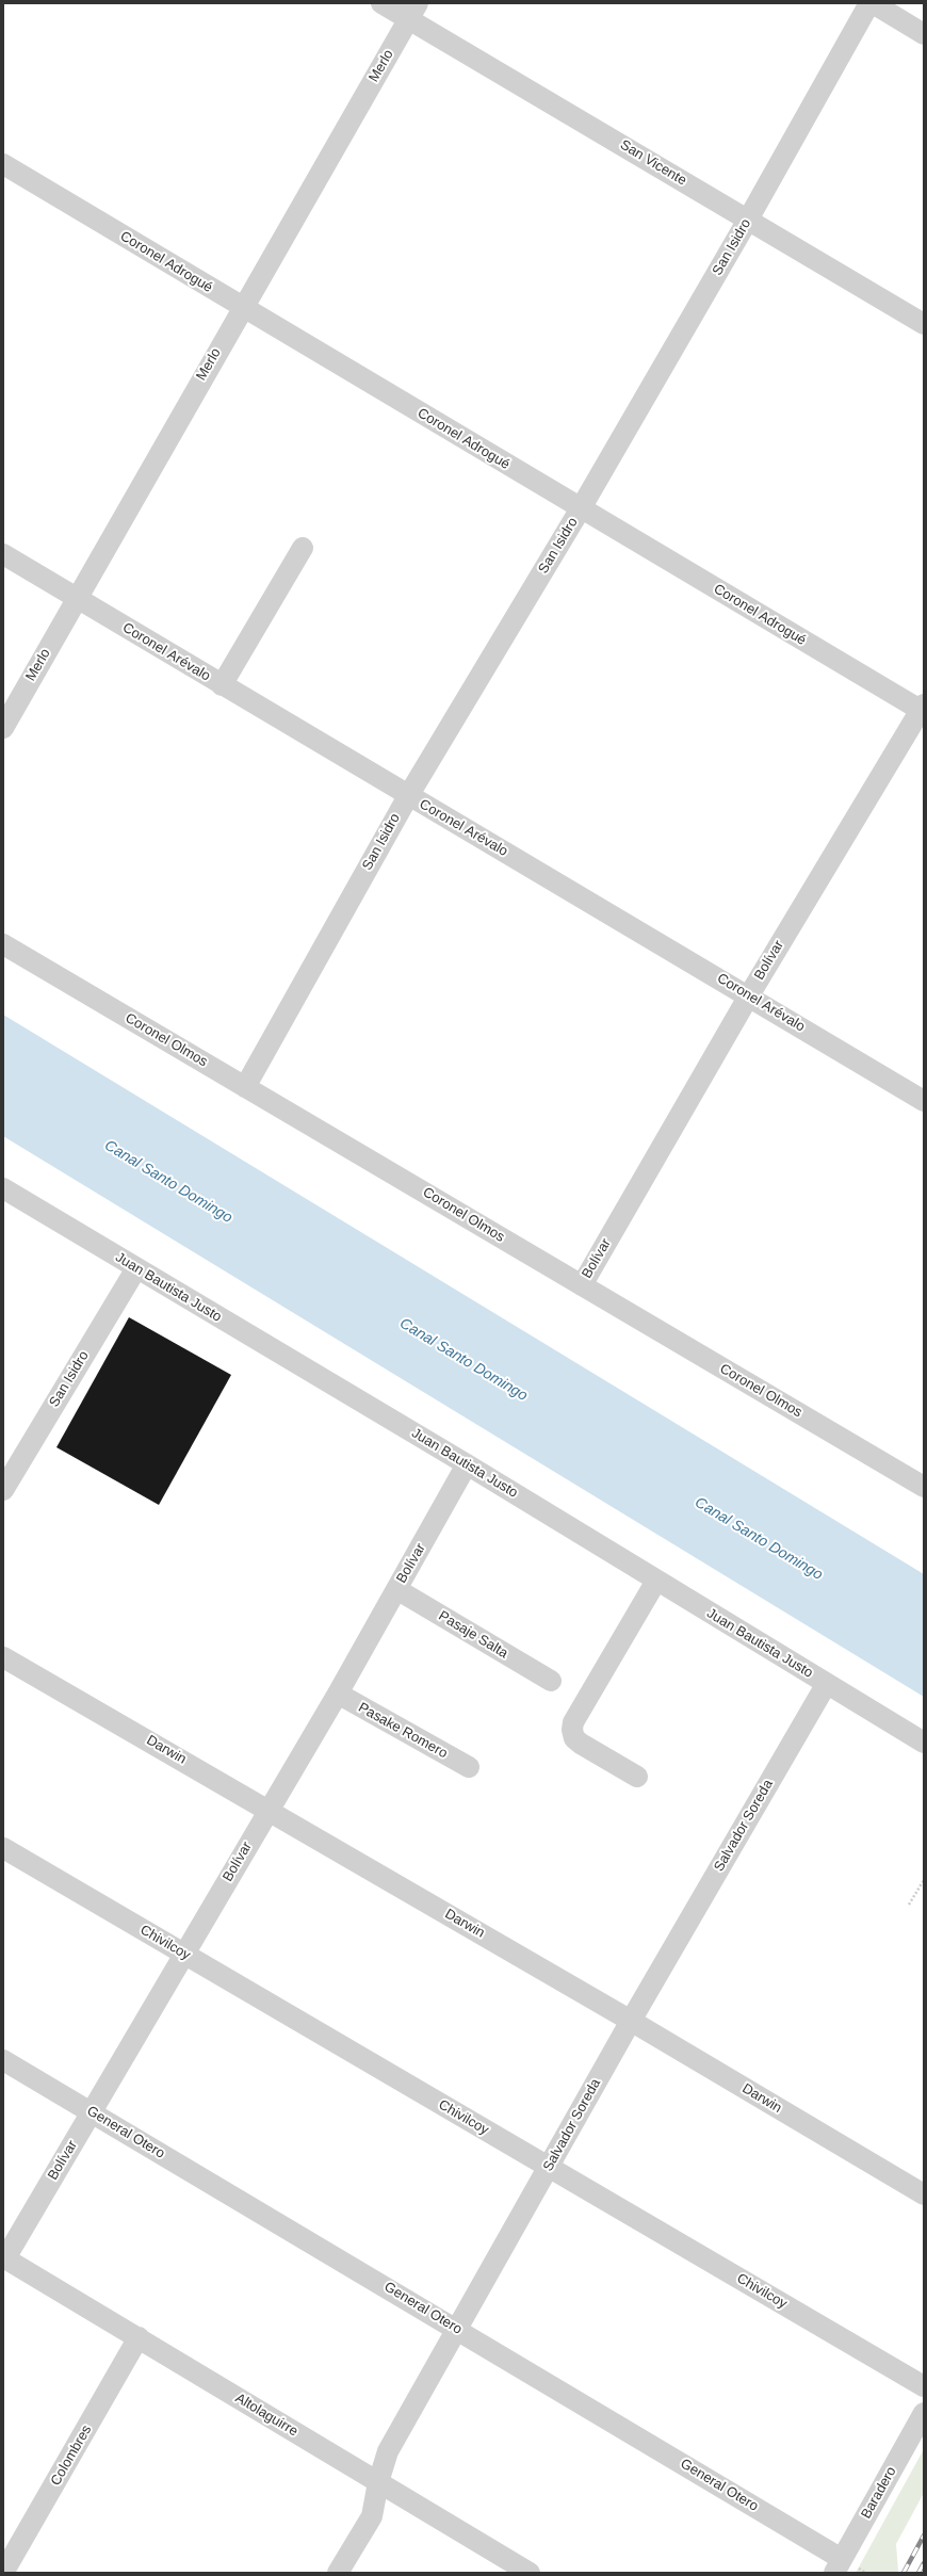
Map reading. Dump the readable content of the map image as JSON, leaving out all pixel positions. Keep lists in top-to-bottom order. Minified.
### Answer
{"streets":{"street":["Merlo","San Vicente","San Isidro","Coronel Adrogué","Coronel Arévalo","Bolívar","Coronel Olmos","Juan Bautista Justo","Pasaje Salta","Pasake Romero","Darwin","Salvador Soreda","Chivilcoy","General Otero","Altolaguirre","Colombres","Baradero"]},"crossings":[["Merlo","San Vicente"],["Merlo","Coronel Adrogué"],["Merlo","Coronel Arévalo"],["San Vicente","San Isidro"],["San Isidro","Coronel Adrogué"],["San Isidro","Coronel Arévalo"],["San Isidro","Coronel Olmos"],["San Isidro","Juan Bautista Justo"],["Coronel Adrogué","Bolívar"],["Coronel Arévalo","Bolívar"],["Bolívar","Coronel Olmos"],["Bolívar","Juan Bautista Justo"],["Bolívar","Pasaje Salta"],["Bolívar","Pasake Romero"],["Bolívar","Darwin"],["Bolívar","Chivilcoy"],["Bolívar","General Otero"],["Bolívar","Altolaguirre"],["Juan Bautista Justo","Salvador Soreda"],["Darwin","Salvador Soreda"],["Salvador Soreda","Chivilcoy"],["Salvador Soreda","General Otero"],["Salvador Soreda","Altolaguirre"],["General Otero","Baradero"],["Altolaguirre","Colombres"]],"water":["Canal Santo Domingo"]}
